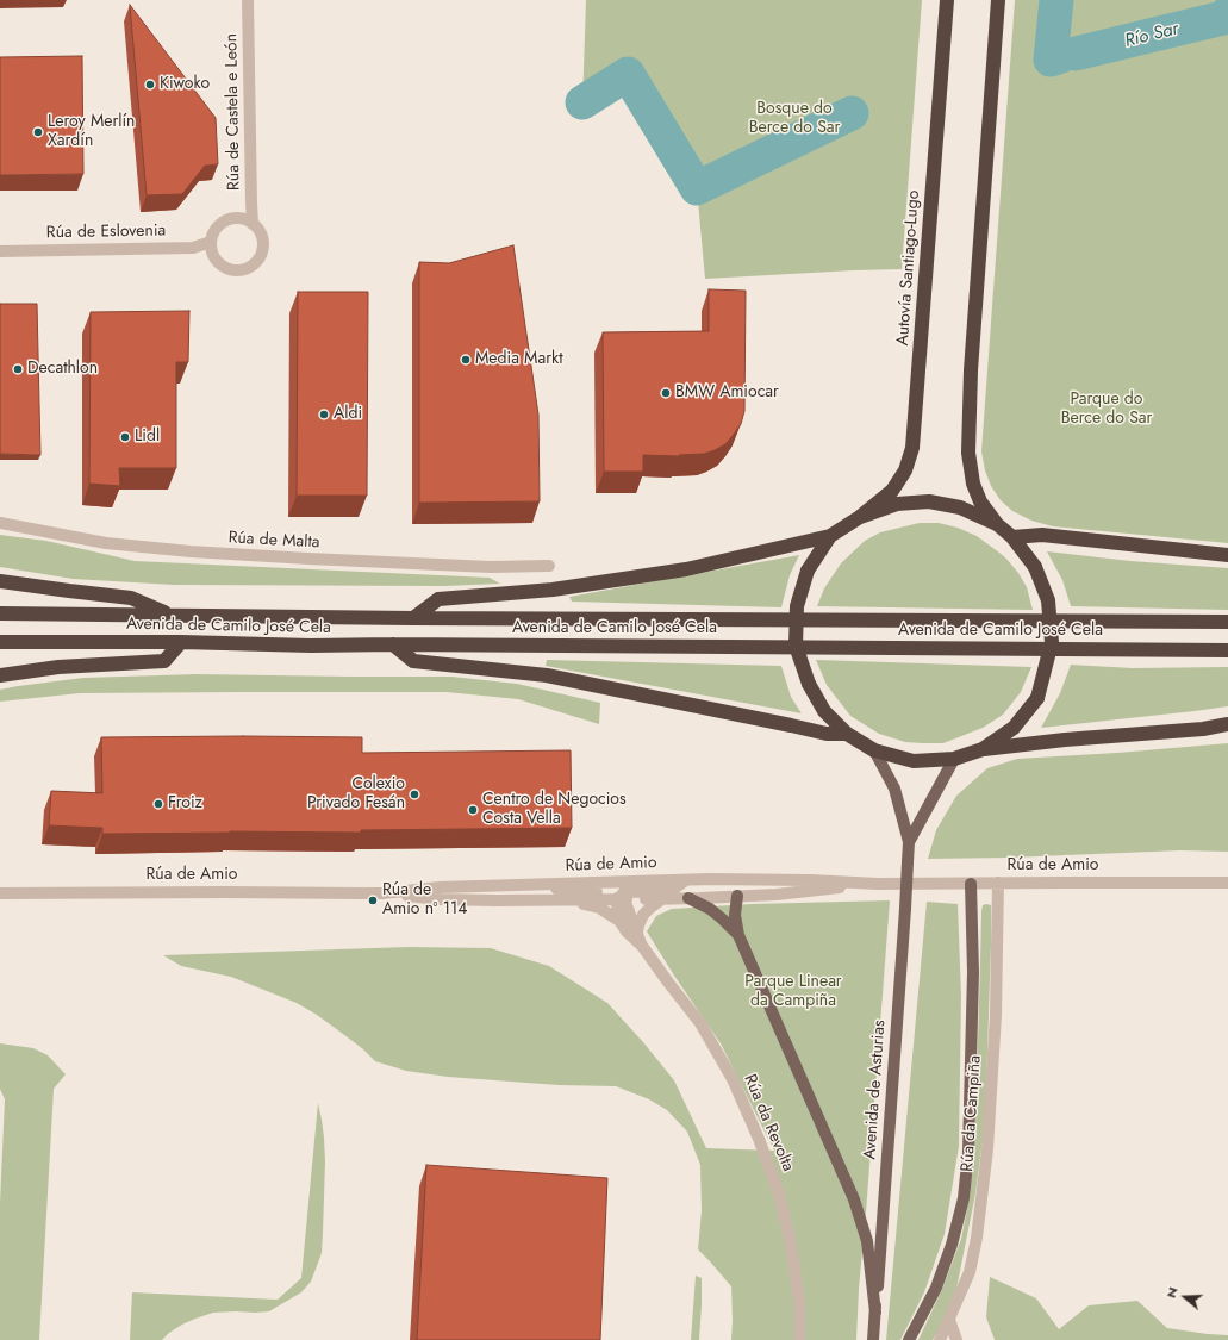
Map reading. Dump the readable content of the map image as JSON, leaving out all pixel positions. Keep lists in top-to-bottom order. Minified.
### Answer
{"streets":{"highway":["Autovía Santiago-Lugo","Avenida de Camilo José Cela"],"main road":["Avenida de Asturias"],"street":["Rúa de Castela e León","Rúa de Eslovenia","Rúa de Malta","Rúa de Amio","Rúa da Campiña","Rúa da Revolta"]},"crossings":[["Rúa de Castela e León","Rúa de Eslovenia"],["Rúa de Amio","Rúa da Campiña"],["Rúa de Amio","Rúa da Revolta"]],"water":["Río Sar"],"parks":["Bosque do Berce do Sar","Parque do Berce do Sar","Parque Linear da Campiña"],"places":["Kiwoko","Leroy Merlín Xardín","Media Markt","Decathlon","BMW Amiocar","Aldi","Lidl","Colexio Privado Fesán","Froiz","Centro de Negocios Costa Vella","Rúa de Amio nº 114"],"north":"left"}
